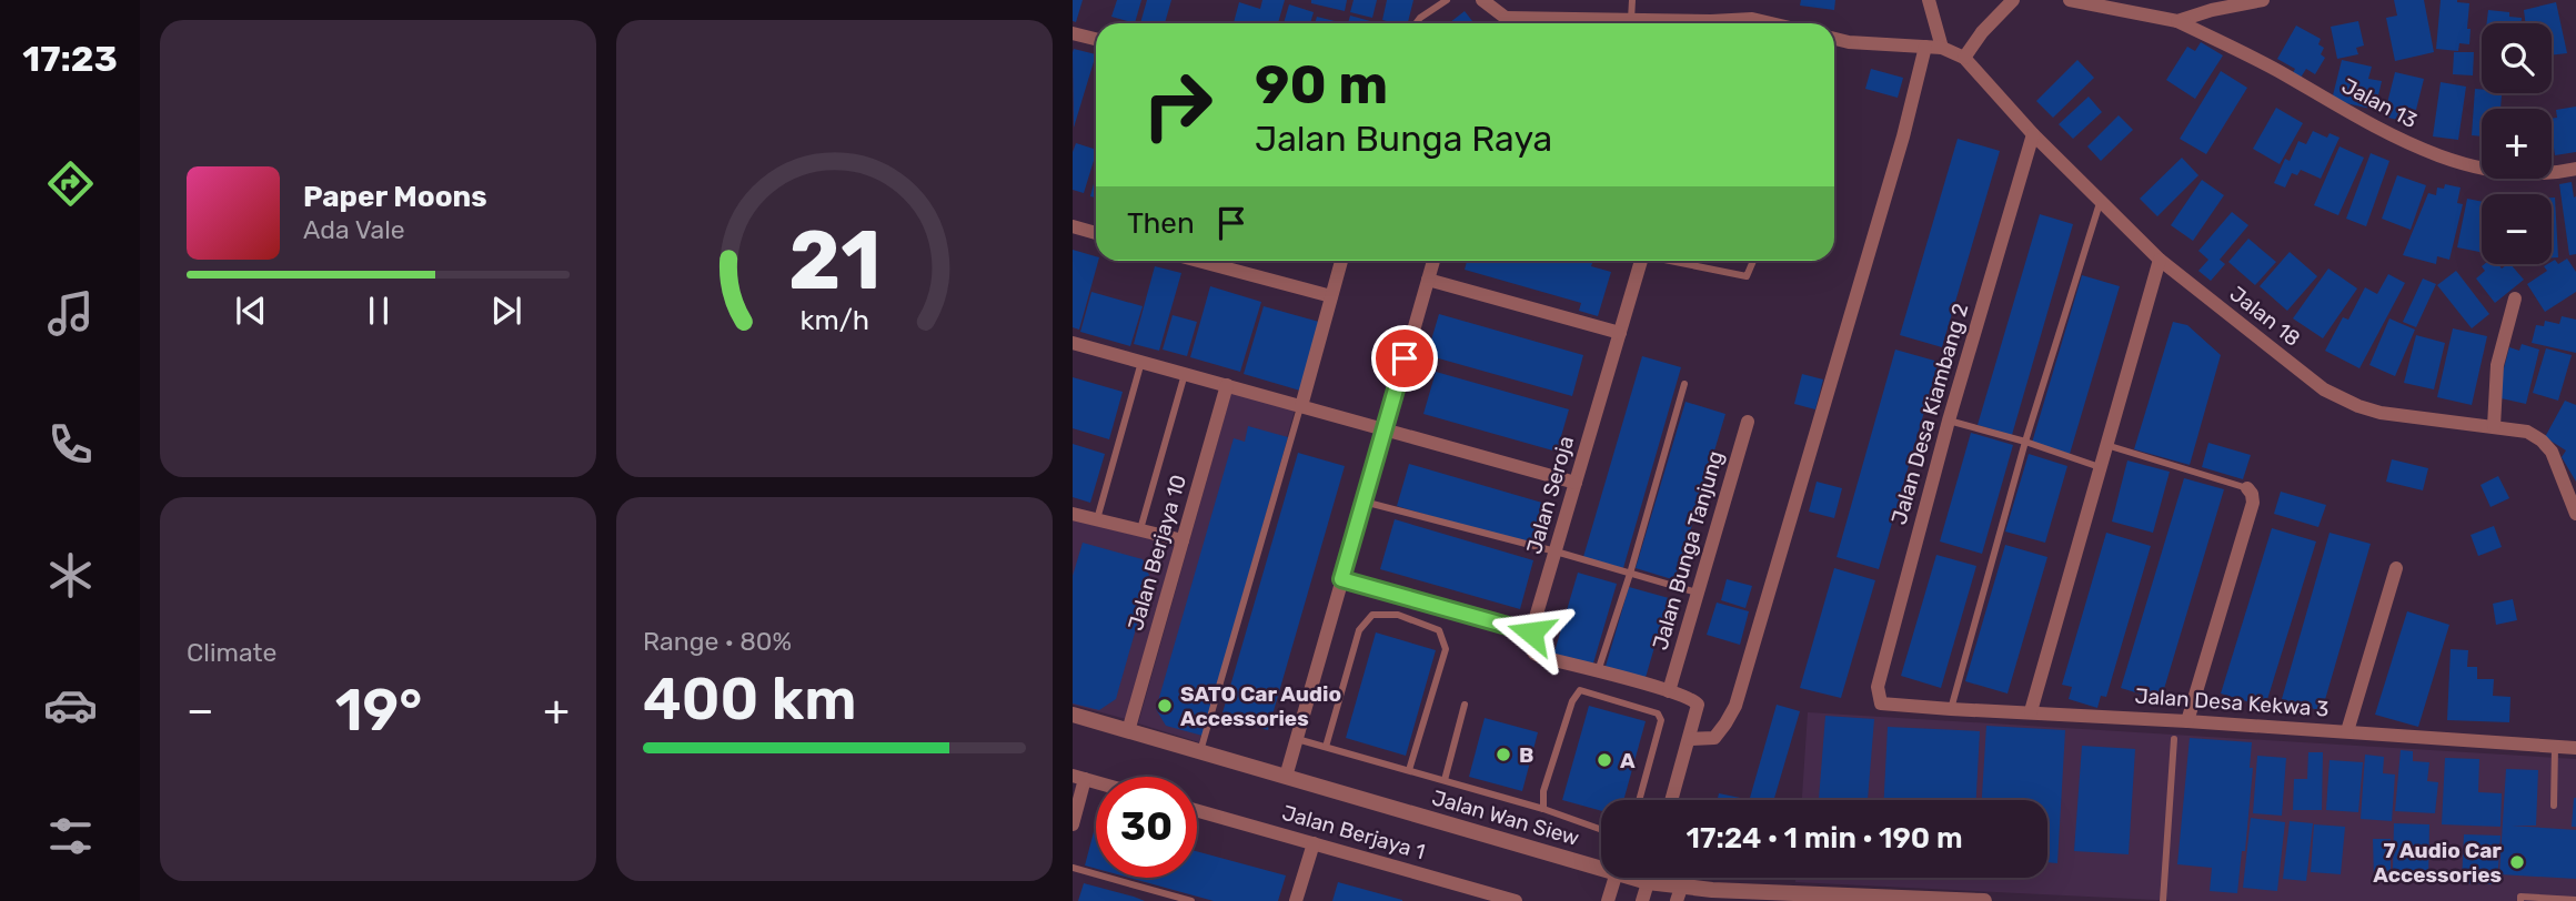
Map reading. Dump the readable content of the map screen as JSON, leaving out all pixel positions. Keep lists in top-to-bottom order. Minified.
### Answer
{"streets":{"street":["Jalan 13","Jalan 18","Jalan Desa Kiambang 2","Jalan Seroja","Jalan Bunga Tanjung","Jalan Berjaya 10","Jalan Desa Kekwa 3","Jalan Wan Siew","Jalan Berjaya 1"]},"crossings":[["Jalan 18","Jalan Desa Kiambang 2"],["Jalan Desa Kiambang 2","Jalan Desa Kekwa 3"],["Jalan Berjaya 10","Jalan Wan Siew"]],"places":["SATO Car Audio Accessories","B","A","7 Audio Car Accessories"],"page":{"tabs":"17:23","map_buttons":["+","−"],"turn":["90 m","Jalan Bunga Raya"],"song":["Paper Moons","Ada Vale"],"then":"Then","tile":["Climate",["Range · 80%","400 km"]],"heat":["−","19°","+"],"limit":"30","trip":"17:24 · 1 min · 190 m","gauge":["21","km/h"]}}
